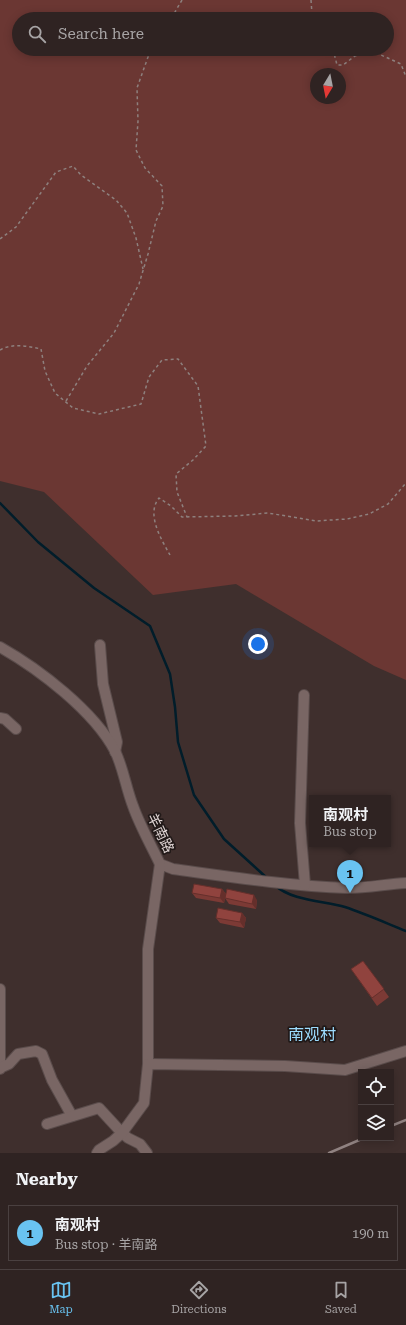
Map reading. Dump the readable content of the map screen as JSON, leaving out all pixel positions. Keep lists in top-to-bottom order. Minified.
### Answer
{"streets":{"street":["羊南路"]},"districts":["南观村"],"north":"bottom","page":{"search":"Search here","popup":["南观村","Bus stop"],"pins":"1","heading":"Nearby","list":[{"mark":"1","name":"南观村","note":"Bus stop · 羊南路","value":"190 m"}],"nav":["Map","Directions","Saved"]}}
